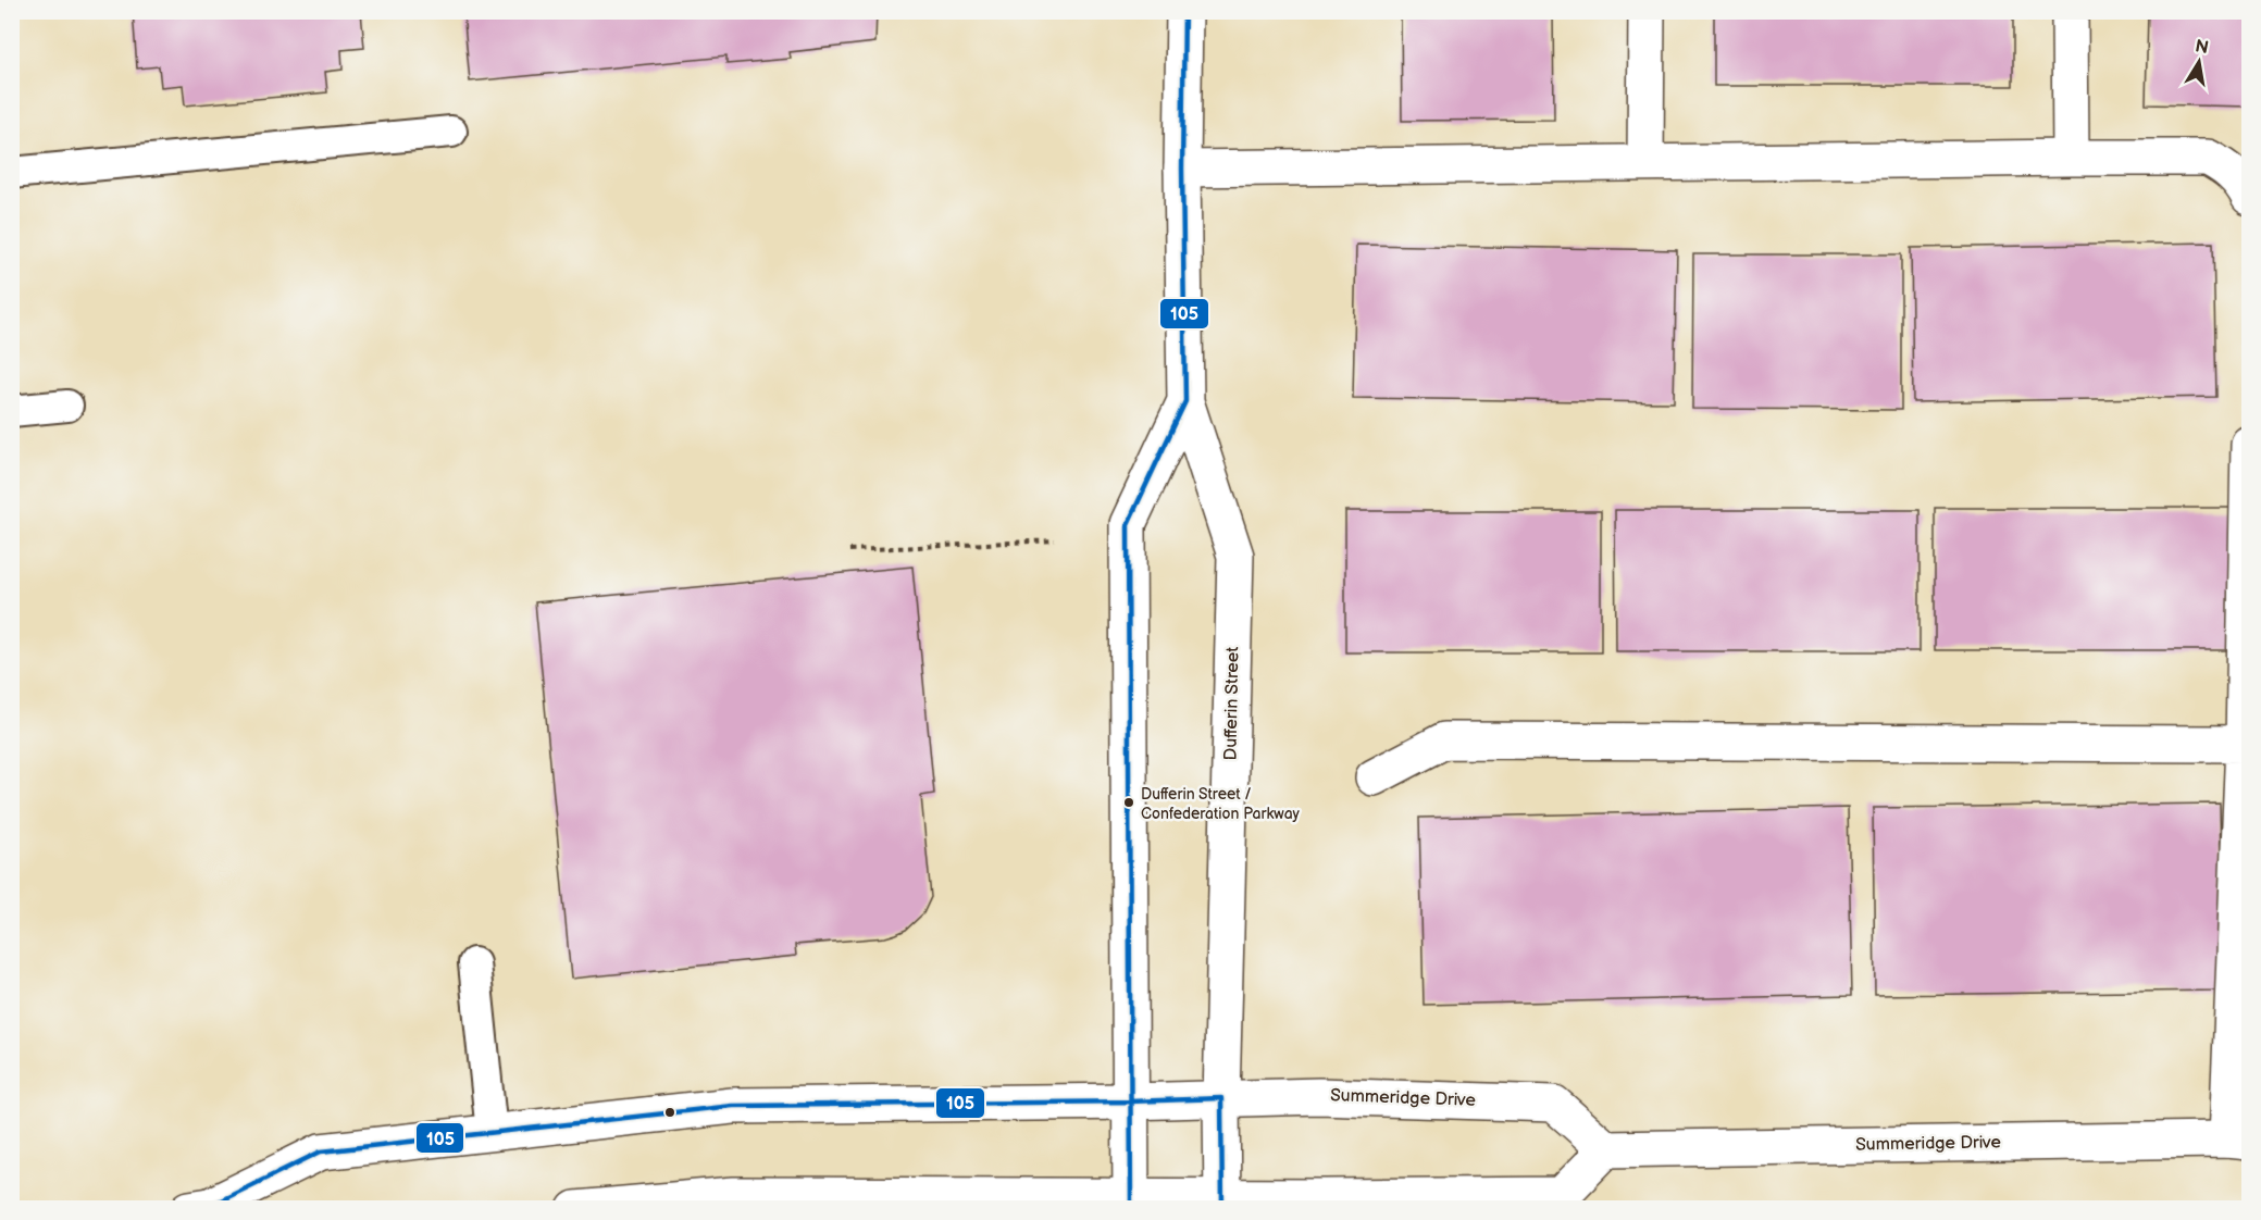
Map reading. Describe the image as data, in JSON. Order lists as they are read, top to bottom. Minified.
{"streets":{"street":["Dufferin Street","Summeridge Drive"]},"crossings":[["Dufferin Street","Summeridge Drive"]],"places":["Dufferin Street / Confederation Parkway"],"lines":["transit line 105"],"north":"top"}
